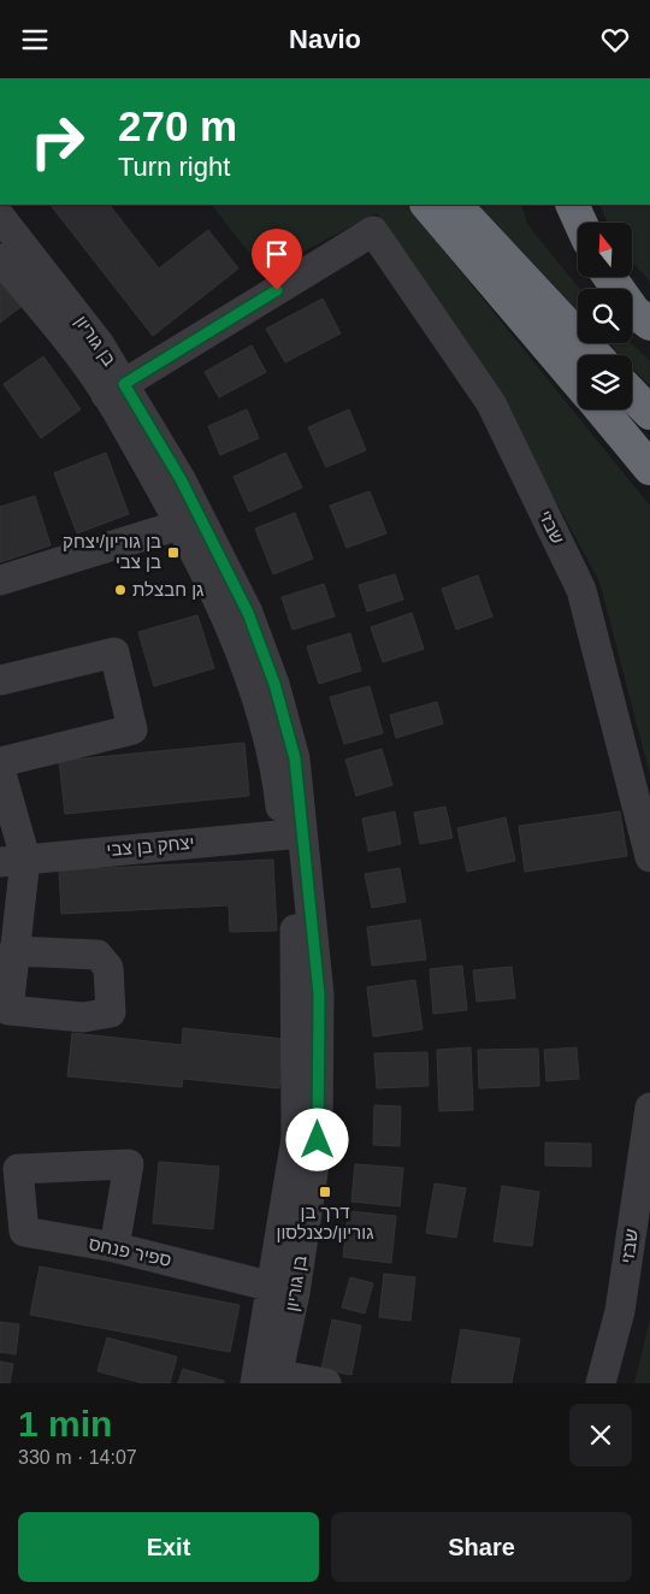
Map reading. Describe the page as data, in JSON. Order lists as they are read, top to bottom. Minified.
{"streets":{"street":["בן גוריון","שבזי","יצחק בן צבי","ספיר פנחס"]},"crossings":[["בן גוריון","שבזי"],["בן גוריון","יצחק בן צבי"],["בן גוריון","ספיר פנחס"]],"places":{"transit":["בן גוריון/יצחק בן צבי","דרך בן גוריון/כצנלסון"],"other":["גן חבצלת"]},"north":"top","page":{"header":"Navio","turn":["270 m","Turn right"],"heading":["1 min","330 m · 14:07"],"buttons":["Exit","Share"]}}
